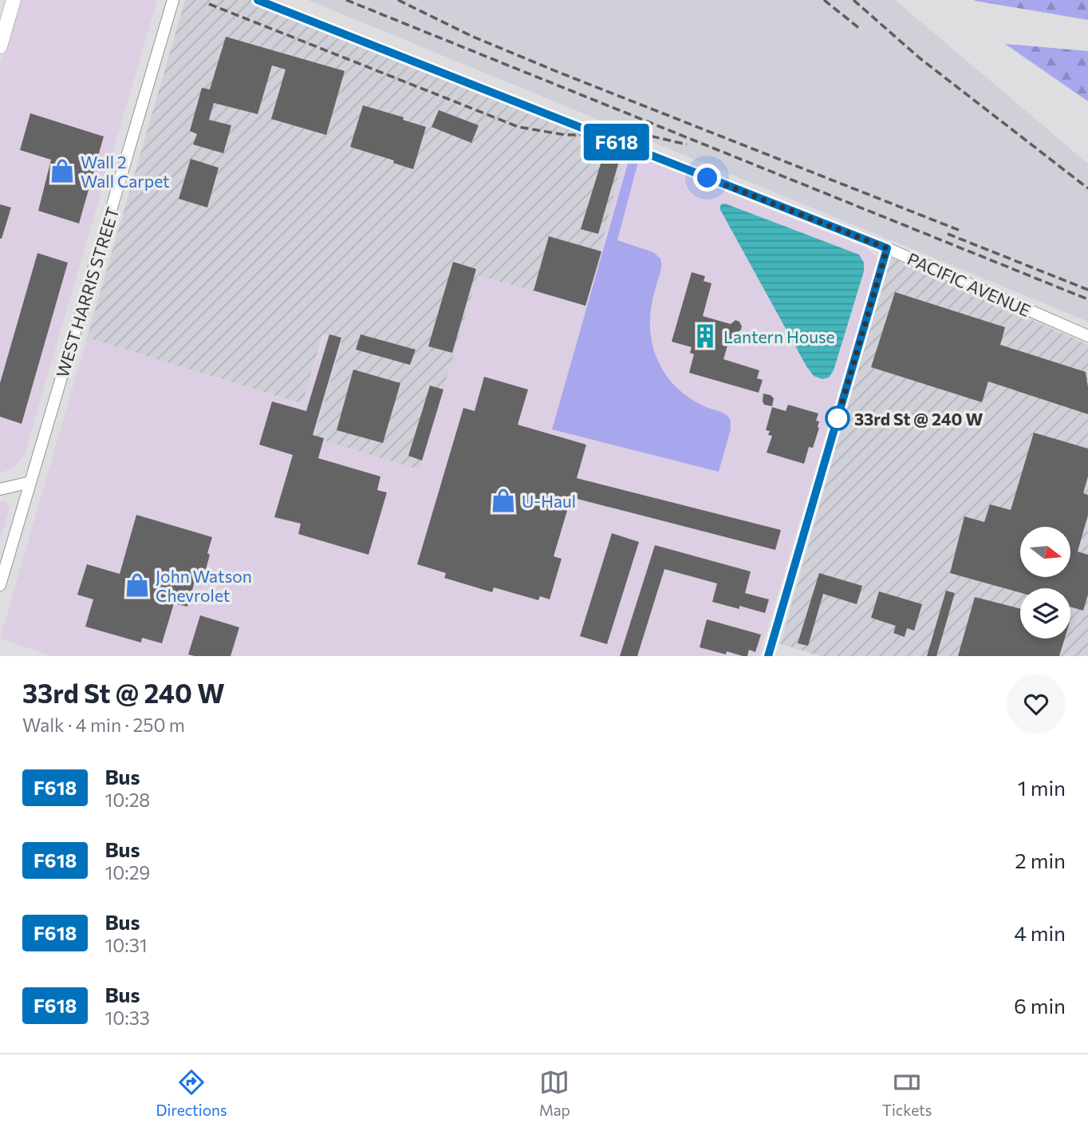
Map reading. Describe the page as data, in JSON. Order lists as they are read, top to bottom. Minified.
{"streets":{"street":["PACIFIC AVENUE","WEST HARRIS STREET"]},"places":{"shop":["Wall 2 Wall Carpet","U-Haul","John Watson Chevrolet"],"building":["Lantern House"],"other":["33rd St @ 240 W"]},"lines":["bus line F618"],"north":"right","page":{"on_map":"F618","heading":["33rd St @ 240 W","Walk · 4 min · 250 m"],"list":[{"mark":"F618","name":"Bus","note":"10:28","value":"1 min"},{"mark":"F618","name":"Bus","note":"10:29","value":"2 min"},{"mark":"F618","name":"Bus","note":"10:31","value":"4 min"},{"mark":"F618","name":"Bus","note":"10:33","value":"6 min"}],"tabs":["Directions","Map","Tickets"]}}
